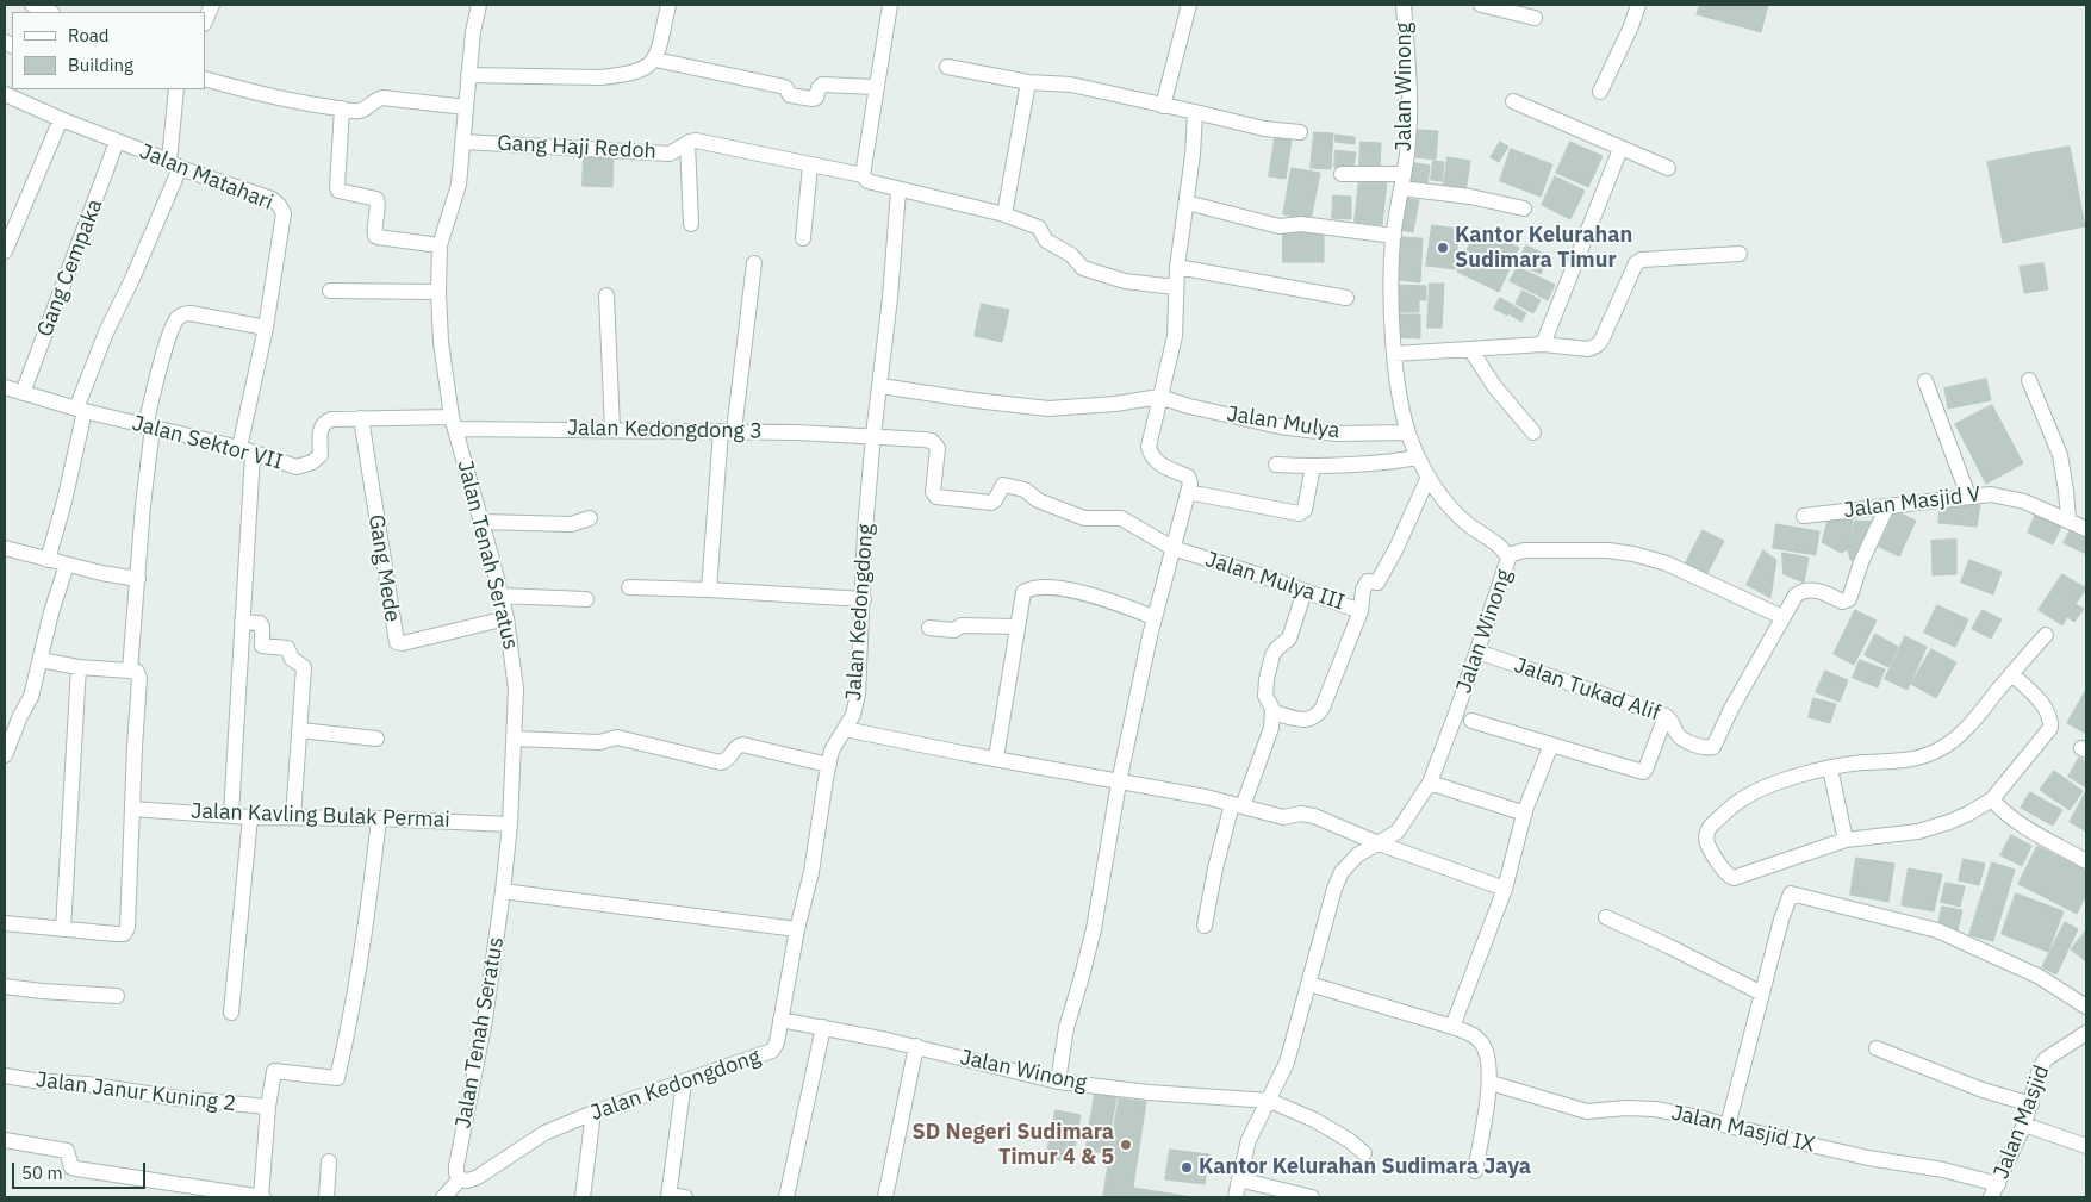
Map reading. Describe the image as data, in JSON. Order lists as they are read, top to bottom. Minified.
{"streets":{"street":["Jalan Winong","Gang Haji Redoh","Jalan Matahari","Gang Cempaka","Jalan Mulya","Jalan Kedongdong 3","Jalan Sektor VII","Jalan Masjid V","Jalan Tenah Seratus","Gang Mede","Jalan Mulya III","Jalan Kedongdong","Jalan Tukad Alif","Jalan Kavling Bulak Permai","Jalan Janur Kuning 2","Jalan Masjid","Jalan Masjid IX"]},"crossings":[["Jalan Winong","Jalan Mulya"],["Jalan Winong","Jalan Mulya III"],["Jalan Winong","Jalan Kedongdong"],["Jalan Winong","Jalan Tukad Alif"],["Gang Haji Redoh","Jalan Tenah Seratus"],["Jalan Matahari","Gang Cempaka"],["Jalan Matahari","Jalan Sektor VII"],["Jalan Matahari","Jalan Kavling Bulak Permai"],["Gang Cempaka","Jalan Sektor VII"],["Jalan Kedongdong 3","Jalan Sektor VII"],["Jalan Kedongdong 3","Jalan Tenah Seratus"],["Jalan Kedongdong 3","Jalan Mulya III"],["Jalan Kedongdong 3","Jalan Kedongdong"],["Jalan Sektor VII","Jalan Tenah Seratus"],["Jalan Sektor VII","Gang Mede"],["Jalan Tenah Seratus","Gang Mede"],["Jalan Tenah Seratus","Jalan Kedongdong"],["Jalan Tenah Seratus","Jalan Kavling Bulak Permai"],["Jalan Masjid","Jalan Masjid IX"]],"places":["Kantor Kelurahan Sudimara Timur","SD Negeri Sudimara Timur 4 & 5","Kantor Kelurahan Sudimara Jaya"],"legend":["Road","Building"],"scale_bar":"50 m"}
